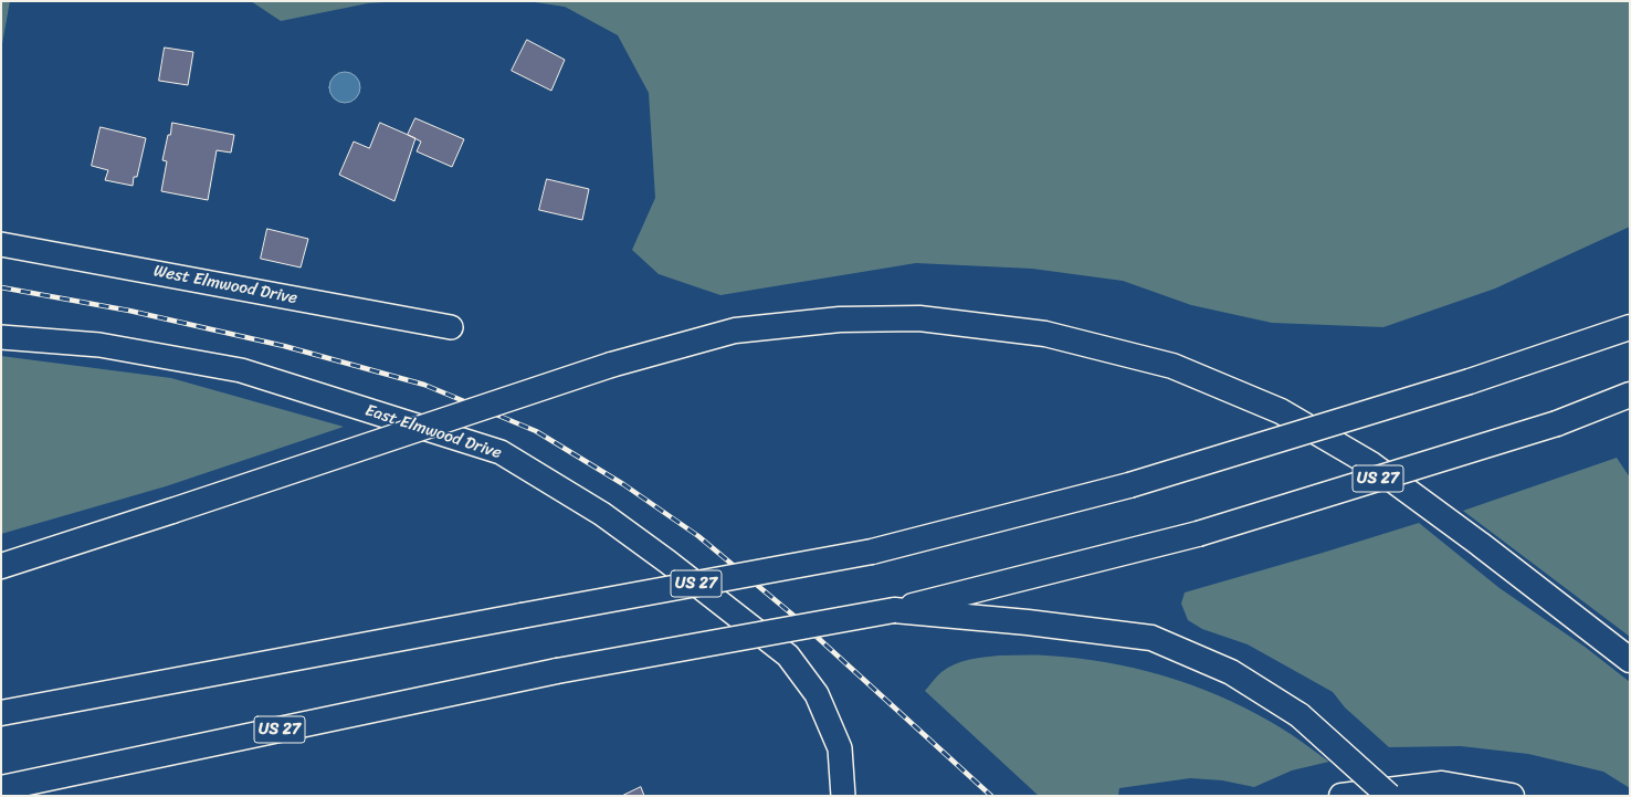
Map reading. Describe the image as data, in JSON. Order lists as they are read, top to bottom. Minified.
{"streets":{"main road":["US 27"],"street":["West Elmwood Drive","East Elmwood Drive"]}}
